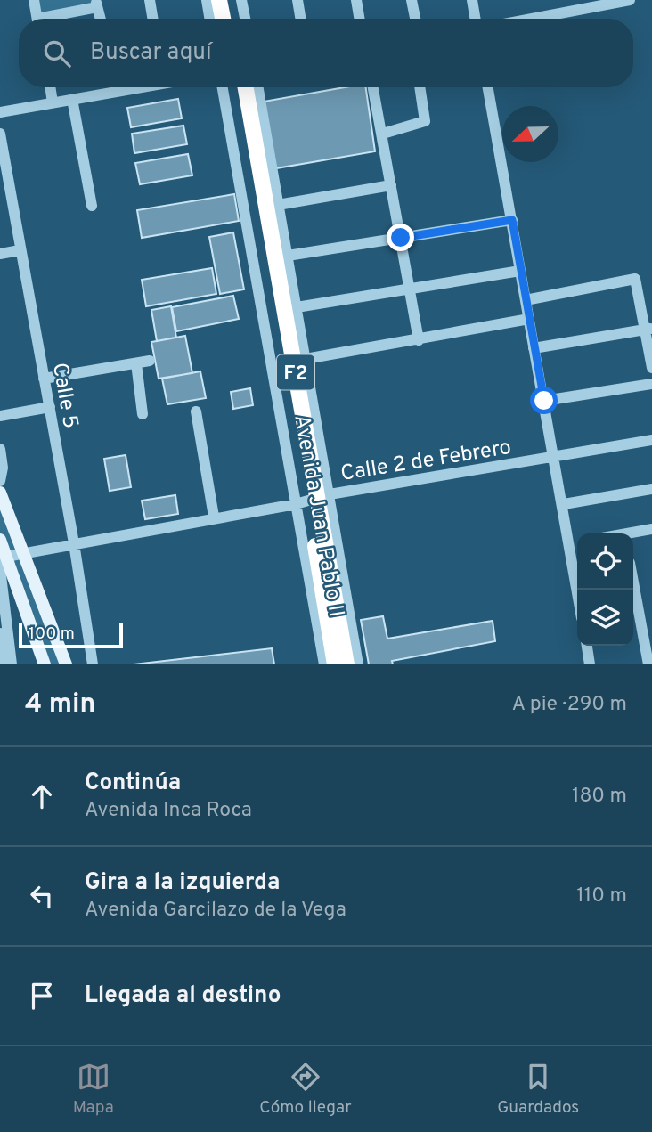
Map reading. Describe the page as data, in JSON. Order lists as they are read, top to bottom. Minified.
{"streets":{"highway":["F2","Avenida Juan Pablo II"],"street":["Calle 5","Calle 2 de Febrero"]},"crossings":[["Calle 5","Calle 2 de Febrero"],["Calle 2 de Febrero","Avenida Juan Pablo II"]],"scale_bar":"100 m","north":"left","page":{"search":"Buscar aquí","scale":"100 m","heading":["4 min","A pie · 290 m"],"list":[["Continúa","Avenida Inca Roca","180 m"],["Gira a la izquierda","Avenida Garcilazo de la Vega","110 m"],"Llegada al destino"],"nav":["Mapa","Cómo llegar","Guardados"]}}
